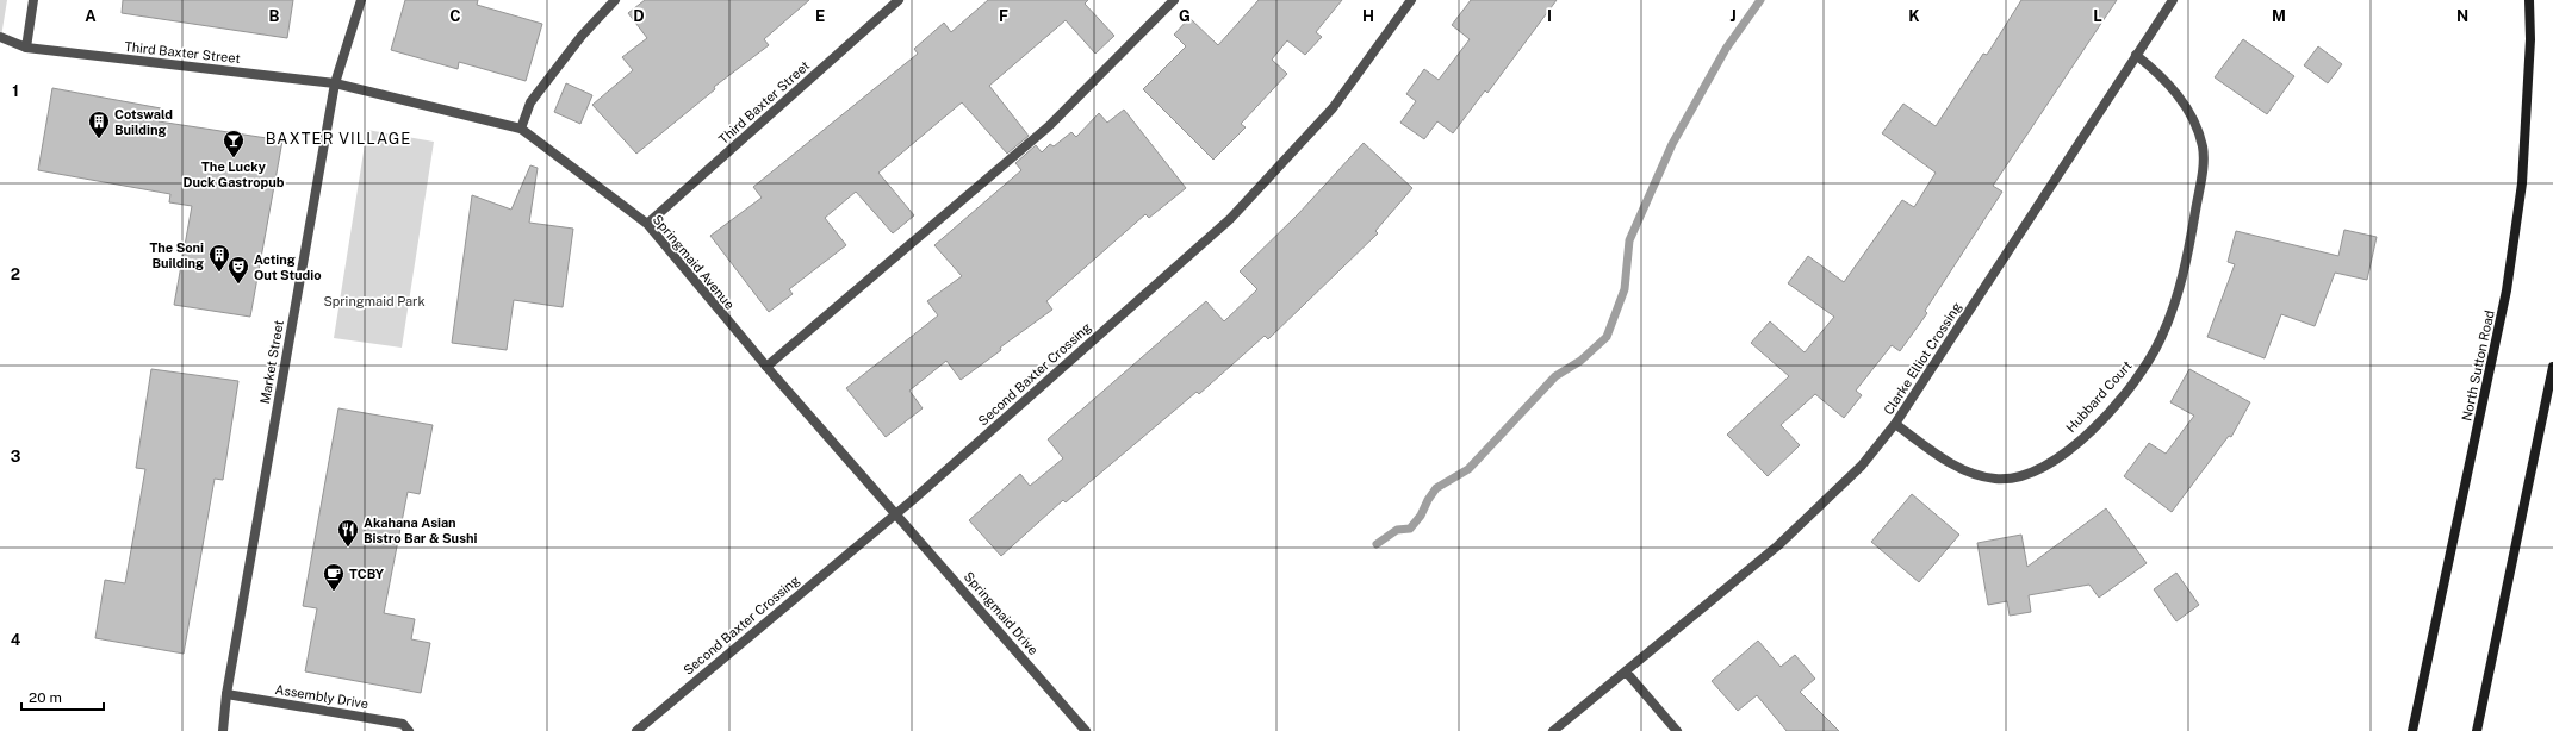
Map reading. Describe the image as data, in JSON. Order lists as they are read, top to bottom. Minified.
{"streets":{"main road":["North Sutton Road"],"street":["Third Baxter Street","Springmaid Avenue","Clarke Elliot Crossing","Market Street","Second Baxter Crossing","Hubbard Court","Springmaid Drive","Assembly Drive"]},"crossings":[["Third Baxter Street","Springmaid Avenue"],["Third Baxter Street","Market Street"],["Springmaid Avenue","Market Street"],["Springmaid Avenue","Second Baxter Crossing"],["Springmaid Avenue","Springmaid Drive"],["Clarke Elliot Crossing","Hubbard Court"],["Market Street","Assembly Drive"],["Second Baxter Crossing","Springmaid Drive"]],"districts":["BAXTER VILLAGE"],"parks":["Springmaid Park"],"places":{"building":["Cotswald Building","The Soni Building"],"bar":["The Lucky Duck Gastropub"],"theatre":["Acting Out Studio"],"restaurant":["Akahana Asian Bistro Bar & Sushi"],"cafe":["TCBY"]},"scale_bar":"20 m","grid":{"columns":["A","B","C","D","E","F","G","H","I","J","K","L","M","N"],"rows":["1","2","3","4"]}}
